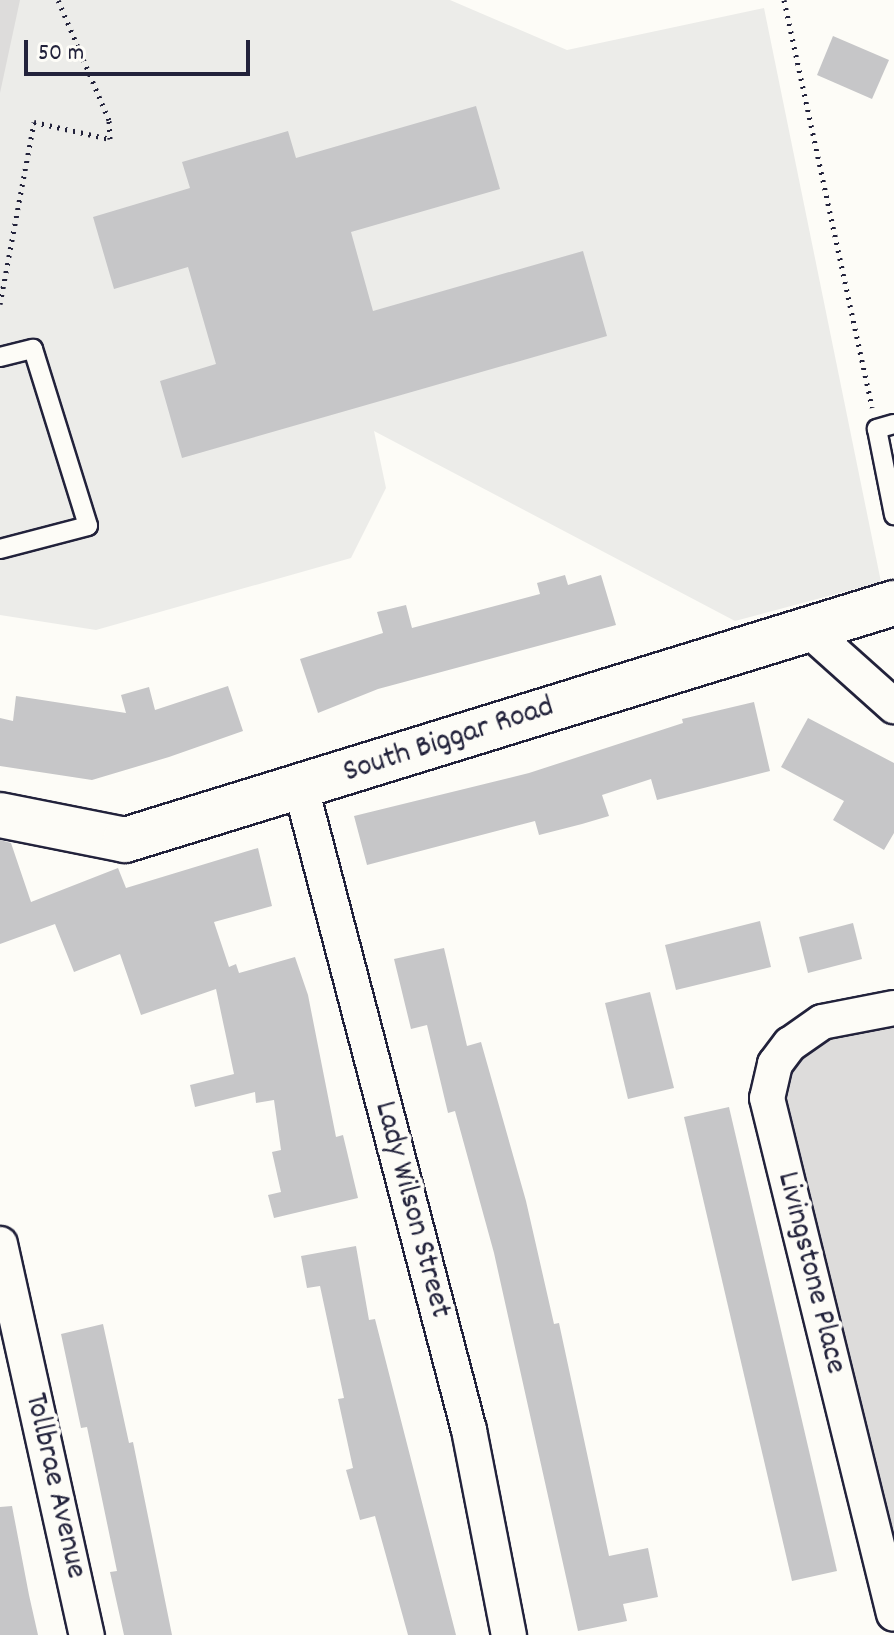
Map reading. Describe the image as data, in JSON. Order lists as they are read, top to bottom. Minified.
{"streets":{"street":["South Biggar Road","Lady Wilson Street","Livingstone Place","Tollbrae Avenue"]},"crossings":[["South Biggar Road","Lady Wilson Street"]],"scale_bar":"50 m"}
